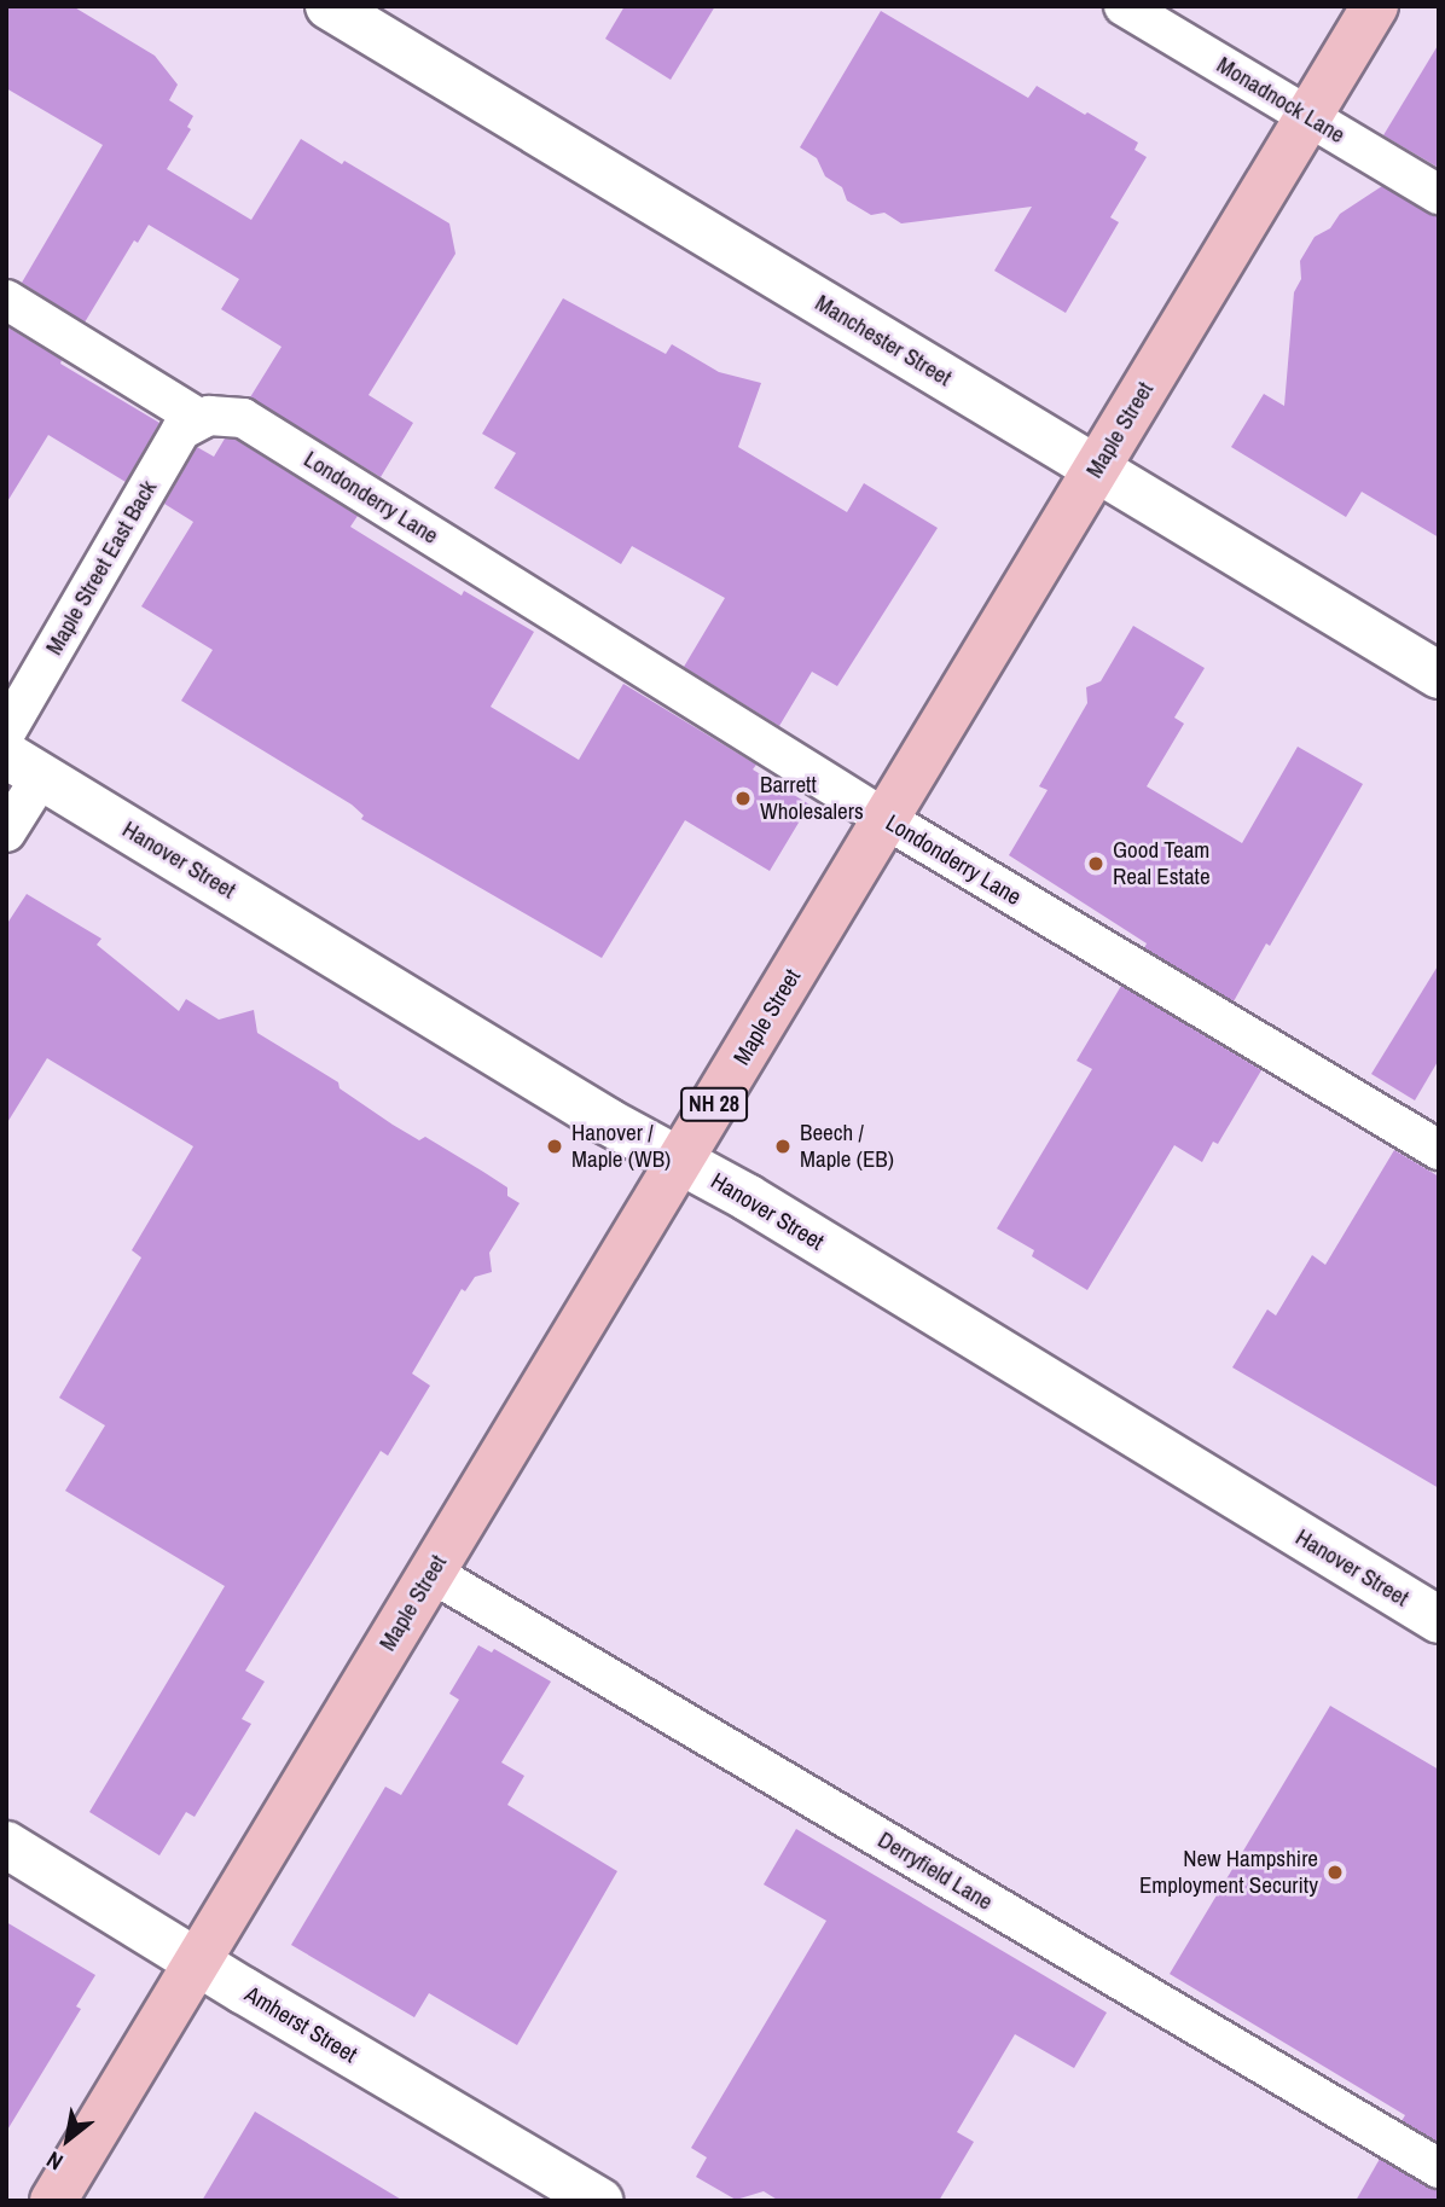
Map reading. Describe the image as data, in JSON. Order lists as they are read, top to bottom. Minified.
{"streets":{"main road":["Maple Street","NH 28"],"street":["Manchester Street","Hanover Street","Amherst Street"],"lane":["Monadnock Lane","Londonderry Lane","Maple Street East Back","Derryfield Lane"]},"crossings":[["Monadnock Lane","Maple Street"],["Manchester Street","Maple Street"],["Maple Street","Londonderry Lane"],["Maple Street","Hanover Street"],["Maple Street","Derryfield Lane"],["Maple Street","Amherst Street"],["Londonderry Lane","Maple Street East Back"]],"places":["Barrett Wholesalers","Good Team Real Estate","Hanover / Maple (WB)","Beech / Maple (EB)","New Hampshire Employment Security"],"north":"bottom left"}
